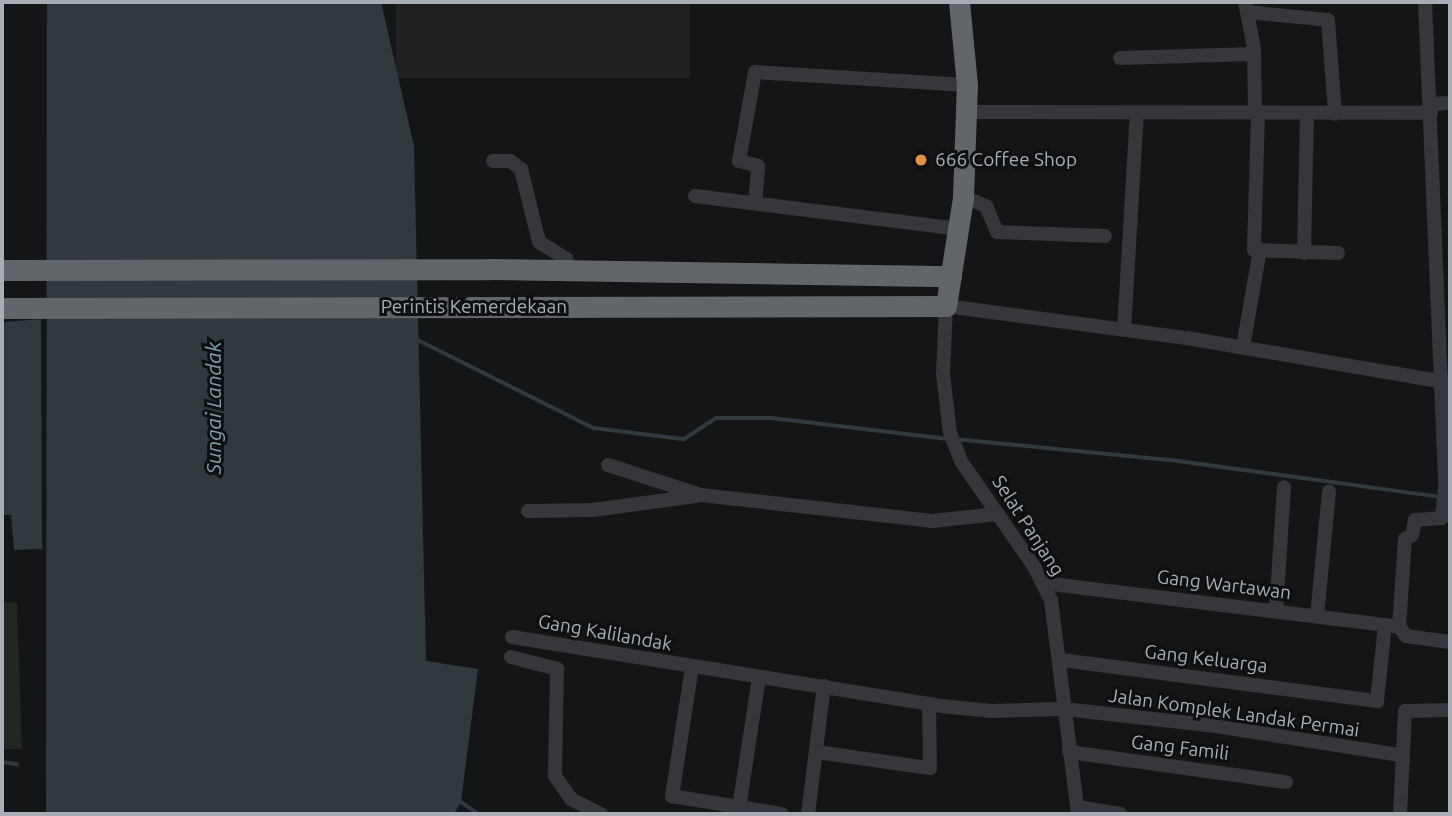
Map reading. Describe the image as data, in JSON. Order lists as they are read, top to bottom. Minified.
{"streets":{"highway":["Perintis Kemerdekaan"],"street":["Selat Panjang","Gang Wartawan","Gang Kalilandak","Gang Keluarga","Jalan Komplek Landak Permai","Gang Famili"]},"crossings":[["Perintis Kemerdekaan","Selat Panjang"],["Selat Panjang","Gang Wartawan"],["Selat Panjang","Gang Kalilandak"],["Selat Panjang","Gang Keluarga"],["Selat Panjang","Jalan Komplek Landak Permai"],["Selat Panjang","Gang Famili"],["Gang Wartawan","Gang Keluarga"],["Gang Kalilandak","Jalan Komplek Landak Permai"]],"water":["Sungai Landak"],"places":["666 Coffee Shop"]}
